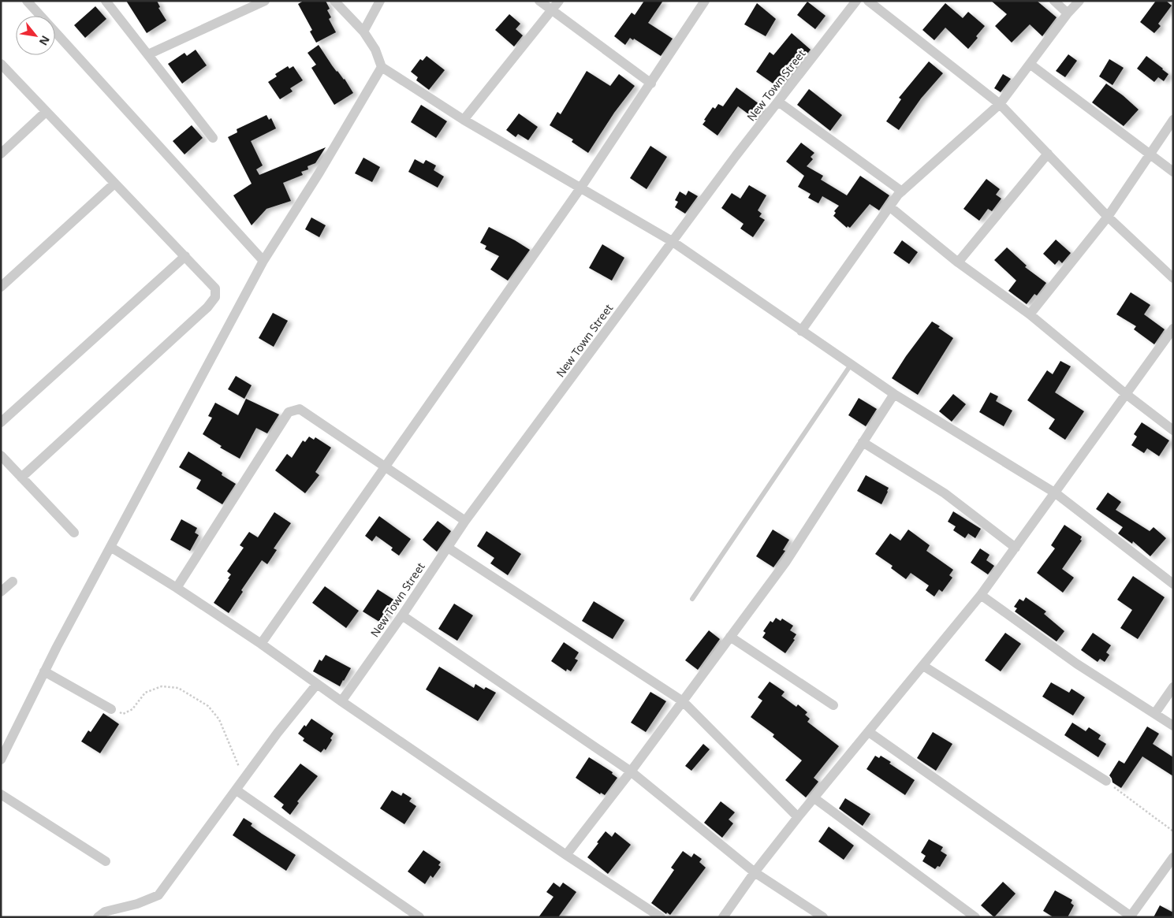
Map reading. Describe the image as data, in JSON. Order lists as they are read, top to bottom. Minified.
{"streets":{"street":["New Town Street"]},"north":"bottom right"}
